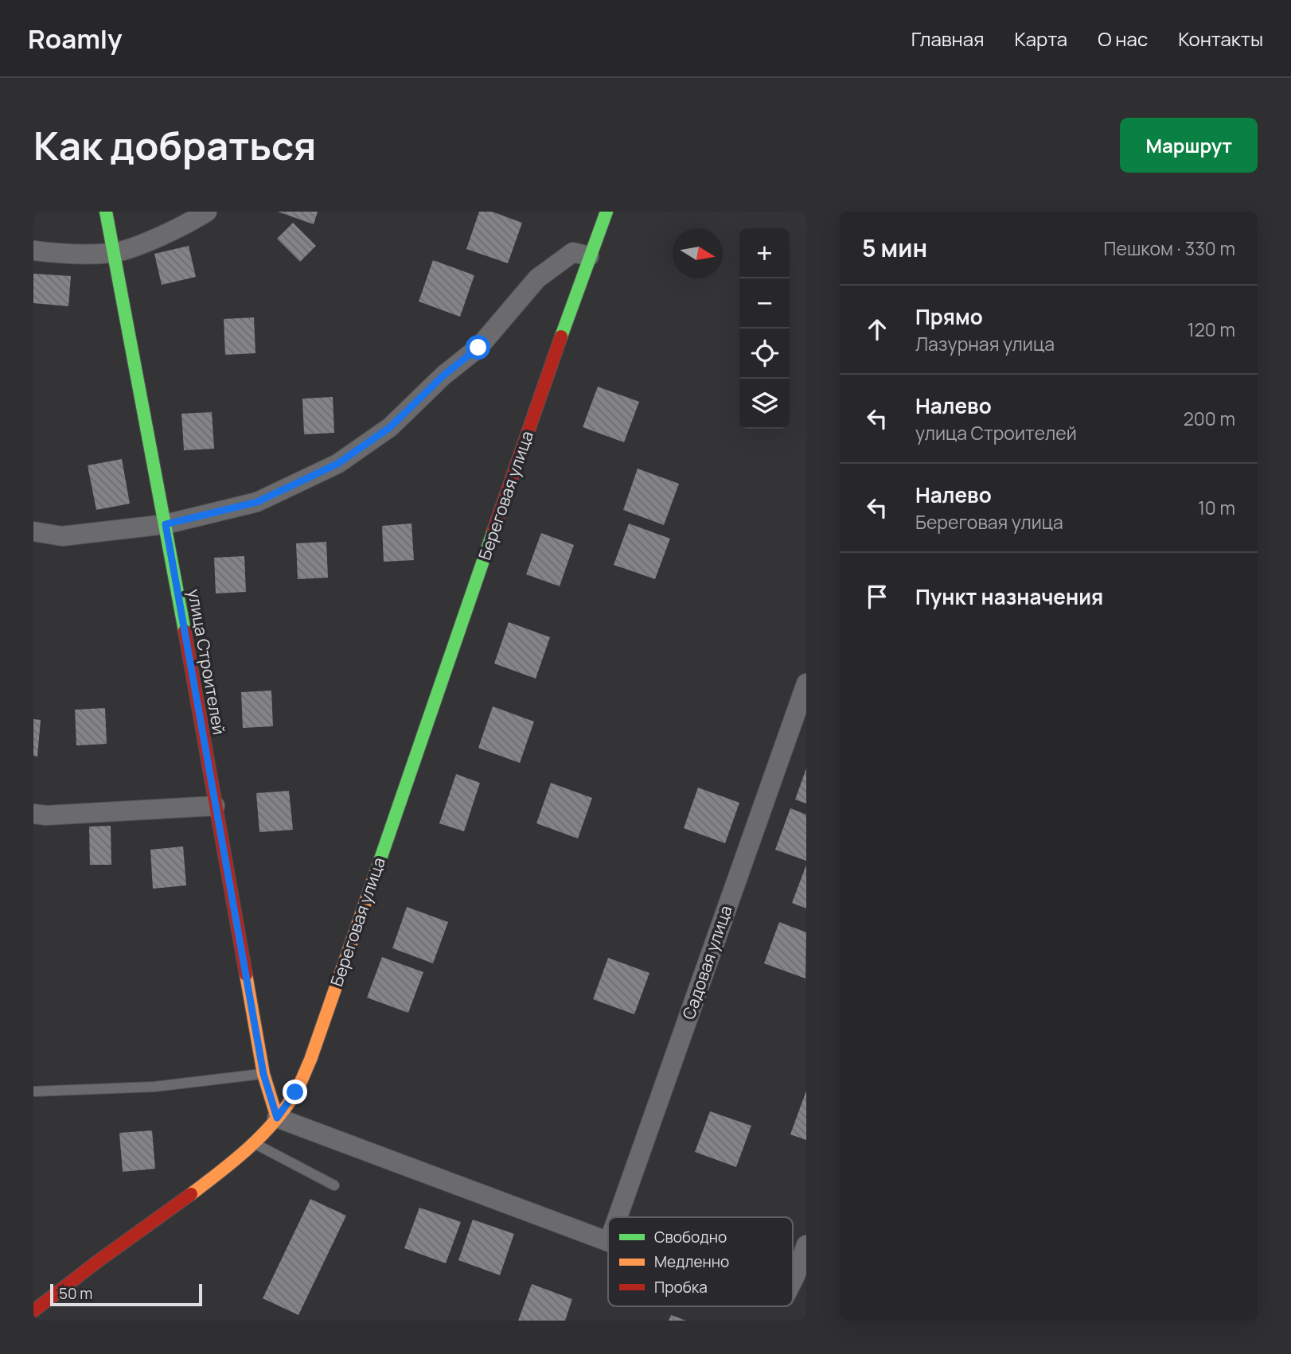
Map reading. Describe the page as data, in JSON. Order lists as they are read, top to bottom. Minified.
{"streets":{"street":["Береговая улица","улица Строителей","Садовая улица"]},"crossings":[["Береговая улица","улица Строителей"]],"legend":["Свободно","Медленно","Пробка"],"scale_bar":"50 m","north":"right","page":{"header":"Roamly","nav":["Главная","Карта","О нас","Контакты"],"buttons":"Маршрут","title":"Как добраться","heading":["5 мин","Пешком · 330 m"],"map_buttons":["+","−"],"list":[["Прямо","Лазурная улица","120 m"],["Налево","улица Строителей","200 m"],["Налево","Береговая улица","10 m"],"Пункт назначения"],"scale":"50 m"}}
